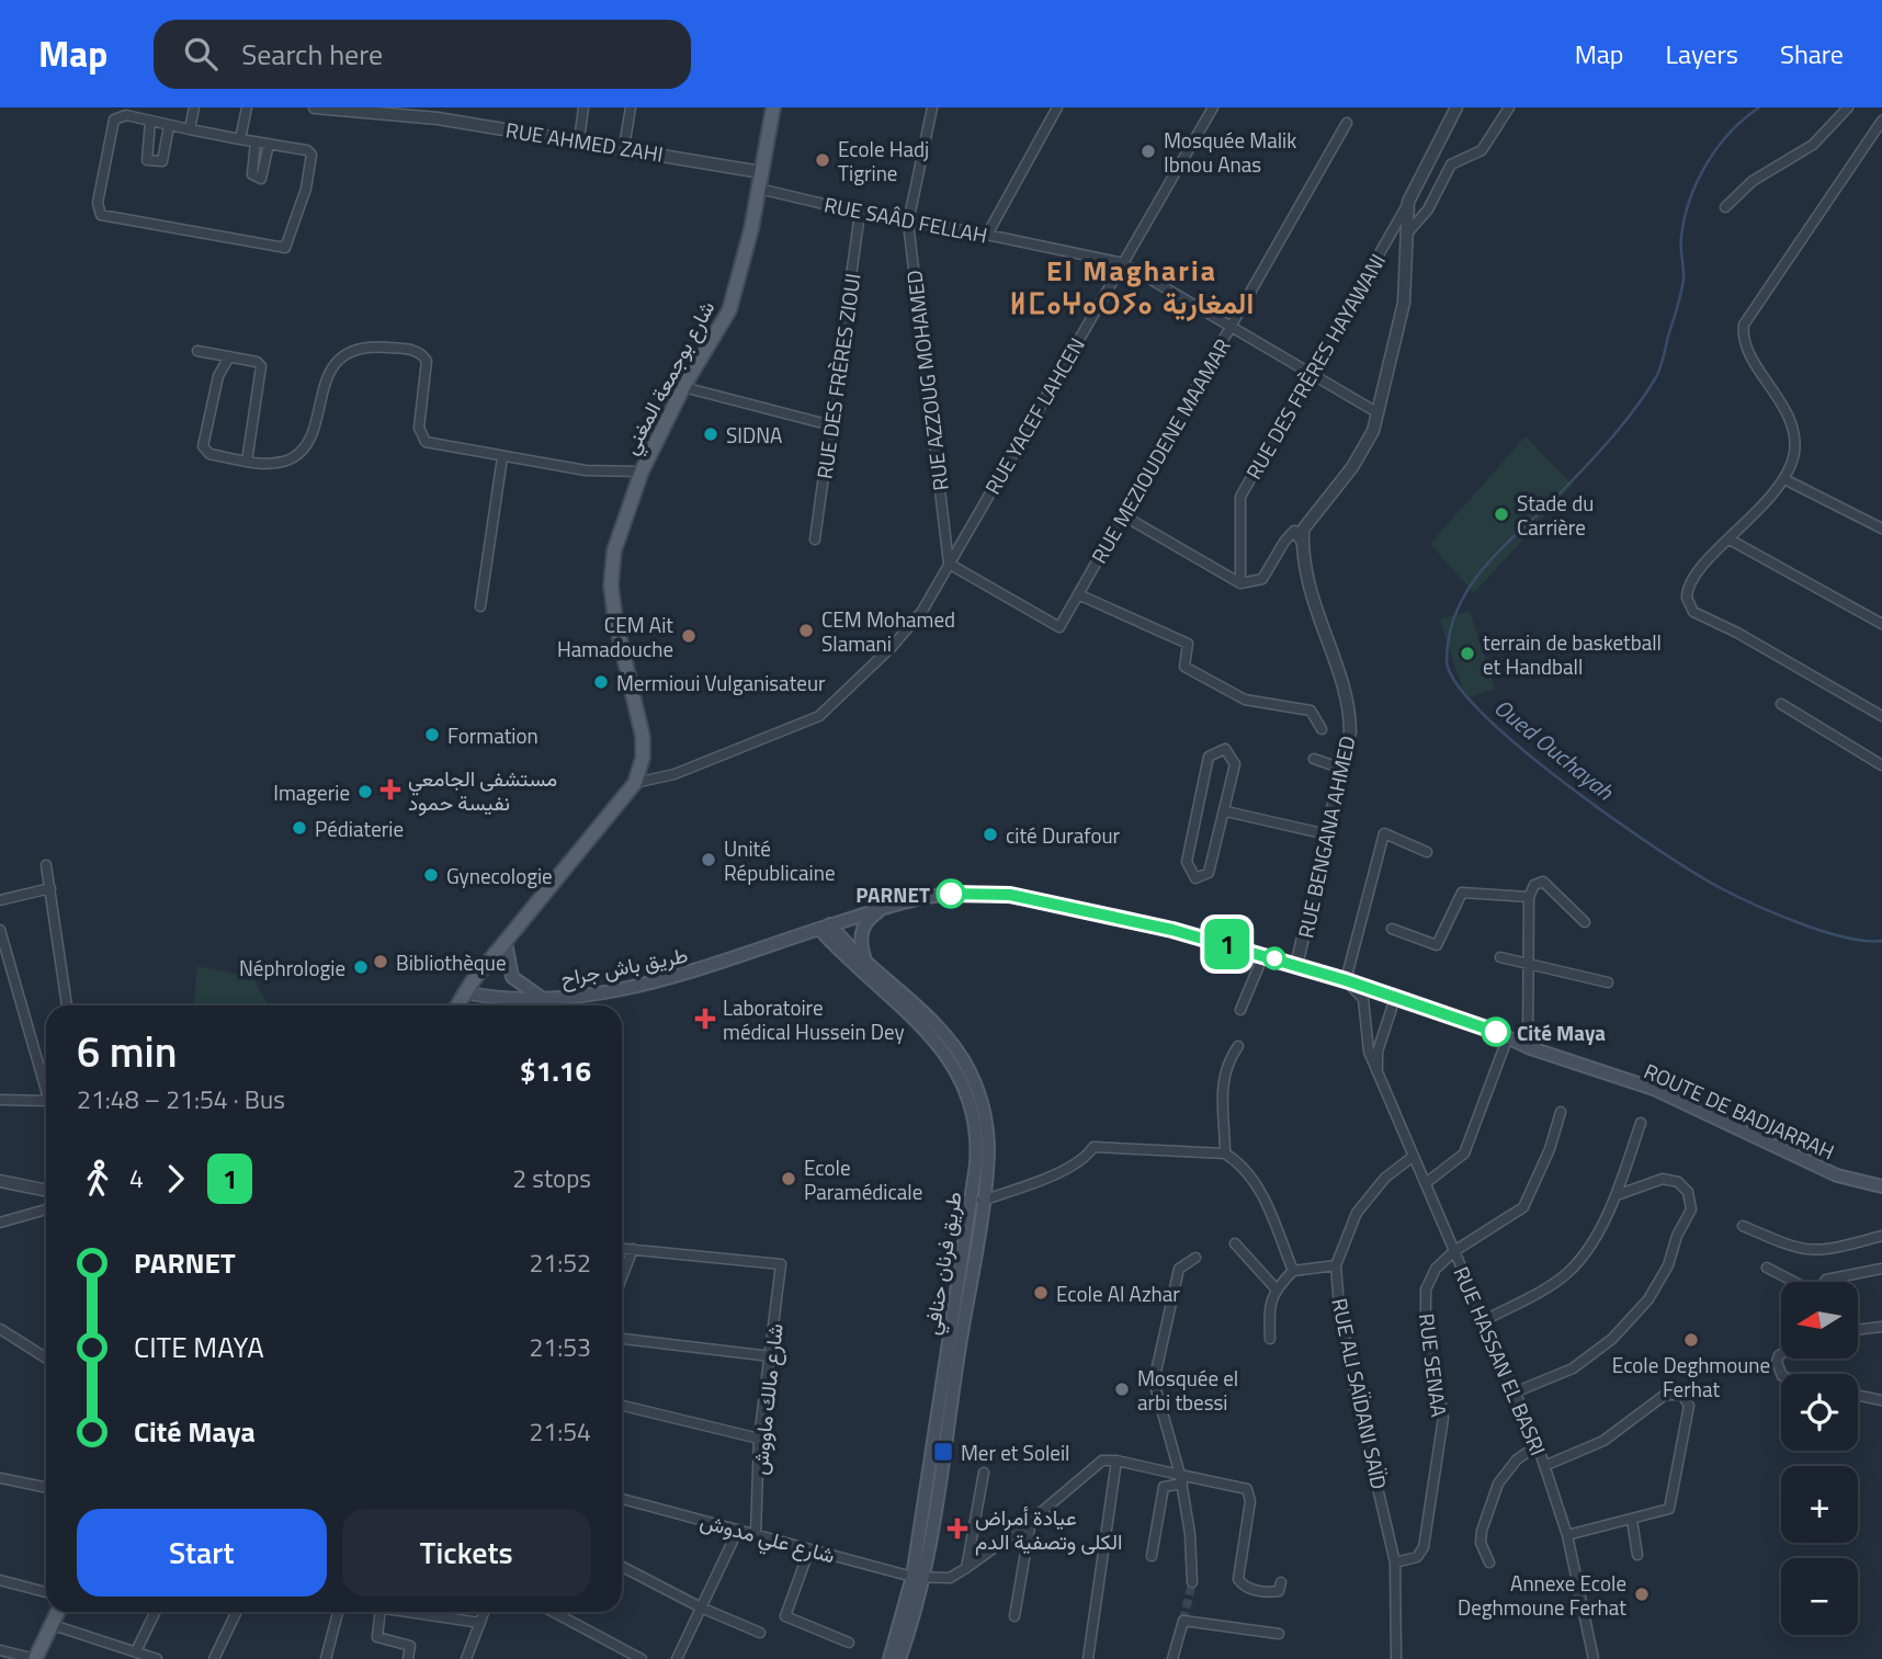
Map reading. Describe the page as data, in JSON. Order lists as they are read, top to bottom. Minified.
{"streets":{"main road":["شارع بوجمعة المغني","طريق باش جراح","ROUTE DE BADJARRAH","طريق فرنان حنافي"],"street":["RUE AHMED ZAHI","RUE SAÂD FELLAH","RUE DES FRÈRES HAYAWANI","RUE DES FRÈRES ZIOUI","RUE AZZOUG MOHAMED","RUE YACEF LAHCEN","RUE MEZIOUDENE MAAMAR","RUE BENGANA AHMED","RUE HASSAN EL BASRI","RUE SENAA","RUE ALI SAÏDANI SAÏD","شارع مالك ماووش","شارع علي مدوش"]},"crossings":[["RUE AHMED ZAHI","شارع بوجمعة المغني"],["RUE SAÂD FELLAH","RUE DES FRÈRES HAYAWANI"],["RUE SAÂD FELLAH","RUE DES FRÈRES ZIOUI"],["RUE SAÂD FELLAH","شارع بوجمعة المغني"],["RUE SAÂD FELLAH","RUE AZZOUG MOHAMED"],["RUE SAÂD FELLAH","RUE YACEF LAHCEN"],["RUE SAÂD FELLAH","RUE MEZIOUDENE MAAMAR"],["شارع بوجمعة المغني","RUE YACEF LAHCEN"],["شارع بوجمعة المغني","طريق باش جراح"],["RUE AZZOUG MOHAMED","RUE YACEF LAHCEN"],["RUE AZZOUG MOHAMED","RUE MEZIOUDENE MAAMAR"],["RUE YACEF LAHCEN","RUE MEZIOUDENE MAAMAR"],["RUE BENGANA AHMED","ROUTE DE BADJARRAH"],["طريق باش جراح","ROUTE DE BADJARRAH"],["ROUTE DE BADJARRAH","طريق فرنان حنافي"],["ROUTE DE BADJARRAH","RUE HASSAN EL BASRI"],["طريق فرنان حنافي","شارع علي مدوش"],["RUE HASSAN EL BASRI","RUE SENAA"],["RUE HASSAN EL BASRI","RUE ALI SAÏDANI SAÏD"],["RUE SENAA","RUE ALI SAÏDANI SAÏD"],["شارع مالك ماووش","شارع علي مدوش"]],"districts":["El Magharia ⵍⵎⴰⵖⴰⵔⵢⴰ المغارية"],"water":["Oued Ouchayah"],"places":{"other":["Mosquée Malik Ibnou Anas","Ecole Hadj Tigrine","SIDNA","Stade du Carrière","CEM Mohamed Slamani","CEM Ait Hamadouche","terrain de basketball et Handball","Mermioui Vulganisateur","Formation","Imagerie","Pédiaterie","cité Durafour","Unité Républicaine","Gynecologie","PARNET","Bibliothèque","Néphrologie","Cité Maya","Ecole Paramédicale","Ecole Al Azhar","Ecole Deghmoune Ferhat","Mosquée el arbi tbessi","Annexe Ecole Deghmoune Ferhat"],"health":["مستشفى الجامعي نفيسة حمود","Laboratoire médical Hussein Dey","عيادة أمراض الكلى وتصفية الدم"],"transit":["Mer et Soleil"]},"lines":["bus line 1"],"north":"left","page":{"header":"Map","search":"Search here","nav":["Map","Layers","Share"],"on_map":"1","heading":["6 min","21:48 – 21:54 · Bus","$1.16"],"legs":["4","1","2 stops"],"list":[{"name":"PARNET","value":"21:52"},{"name":"CITE MAYA","value":"21:53"},{"name":"Cité Maya","value":"21:54"}],"map_buttons":["+","−"],"buttons":["Start","Tickets"]}}
